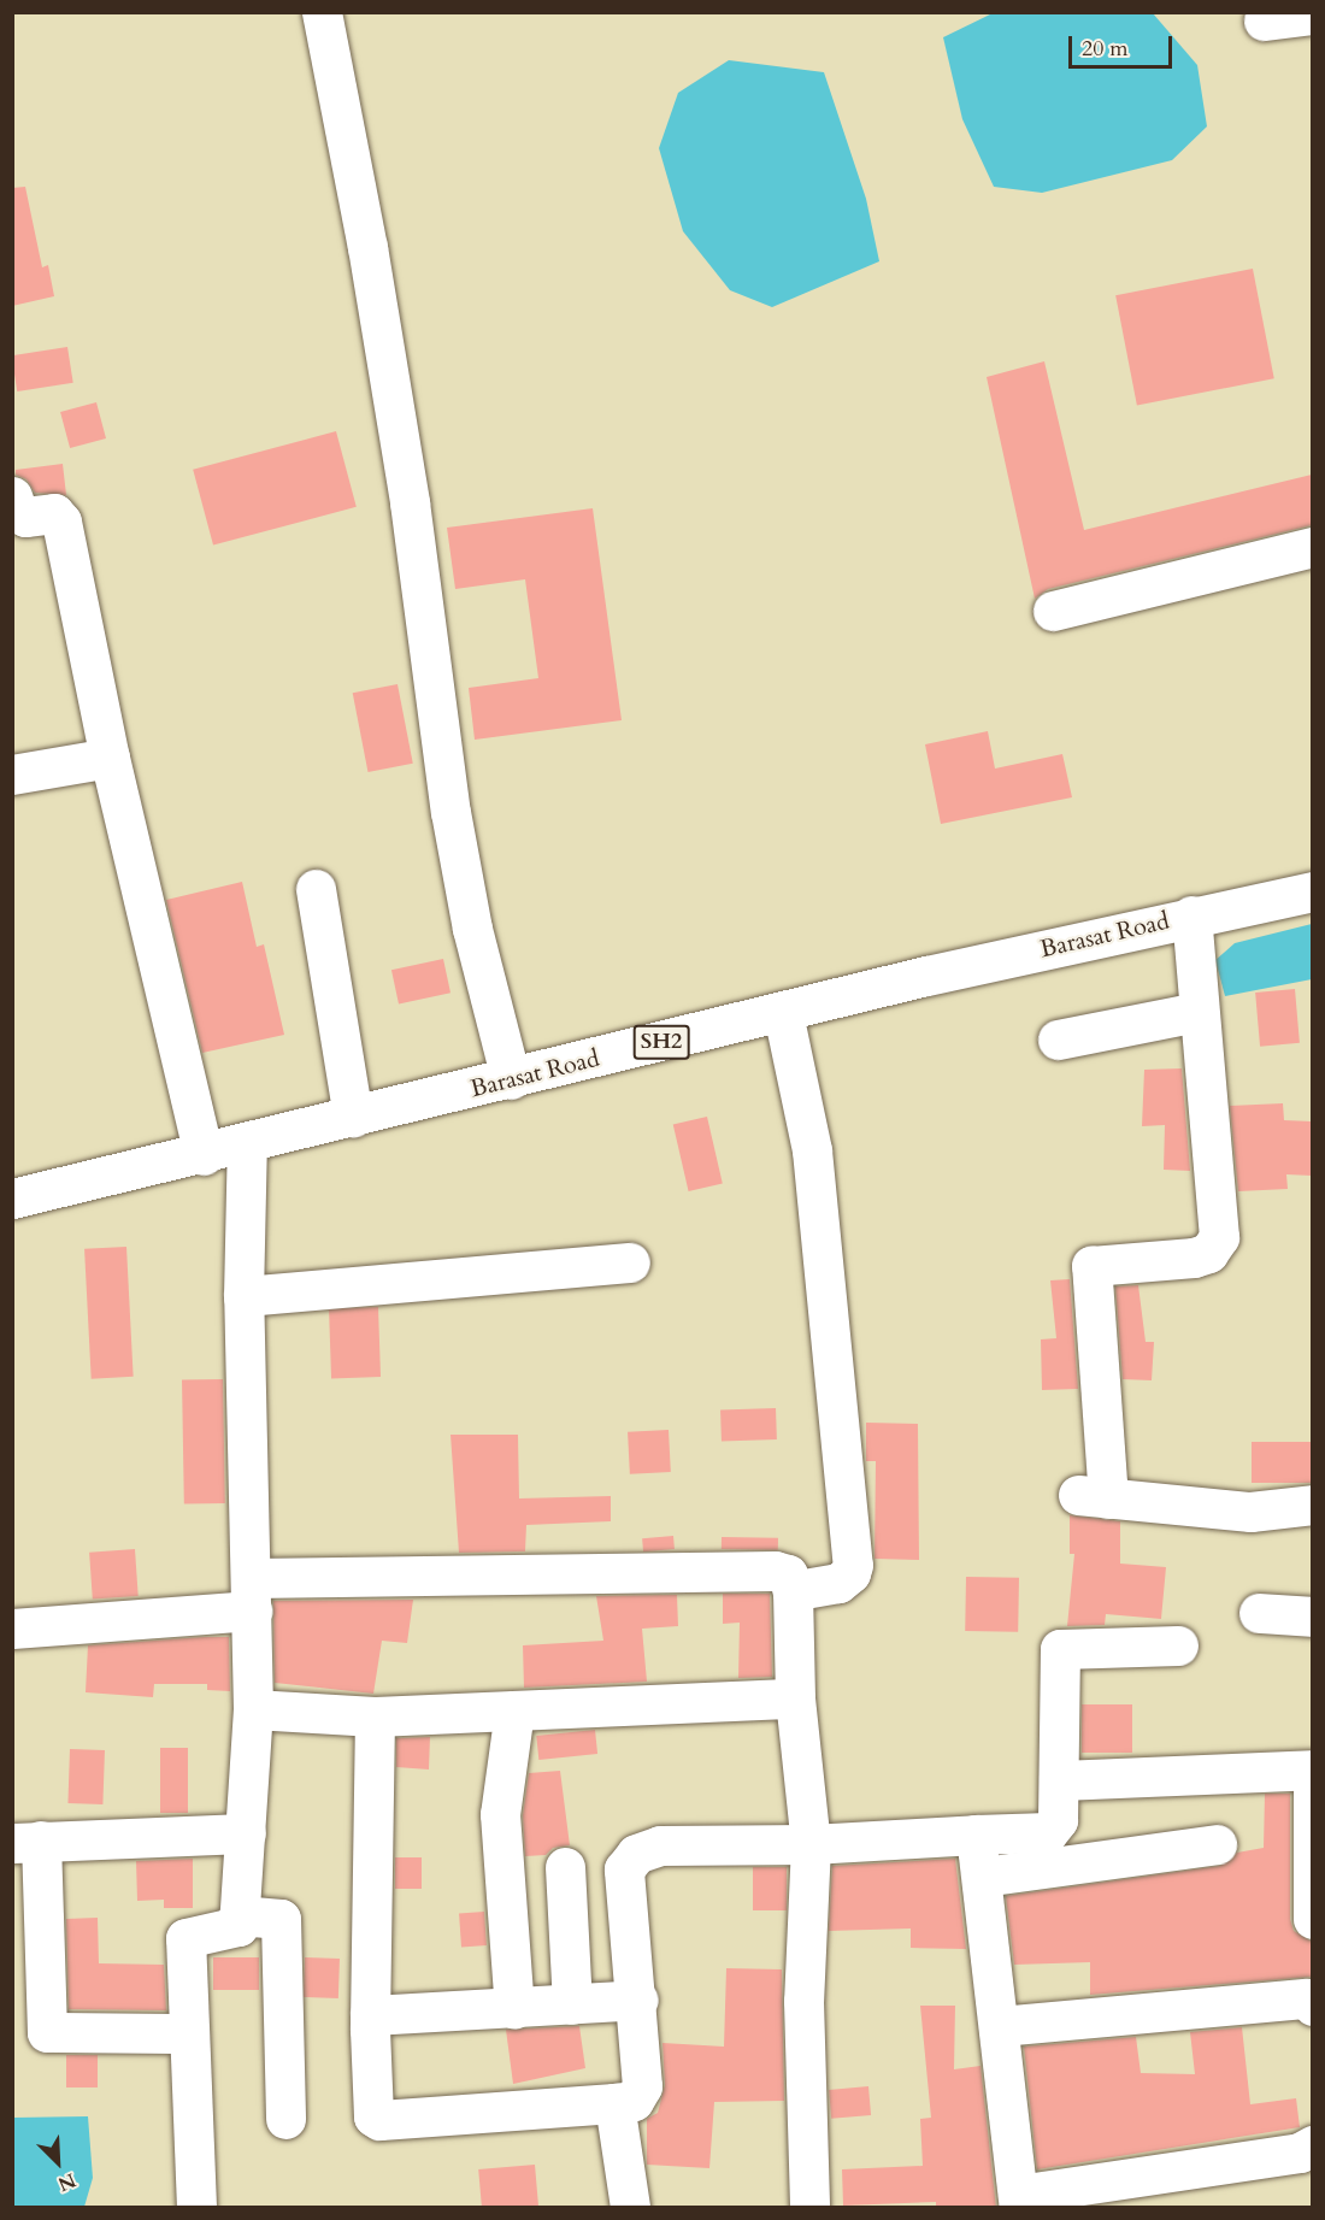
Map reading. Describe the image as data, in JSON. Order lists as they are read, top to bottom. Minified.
{"streets":{"street":["Barasat Road","SH2"]},"scale_bar":"20 m","north":"bottom right"}
